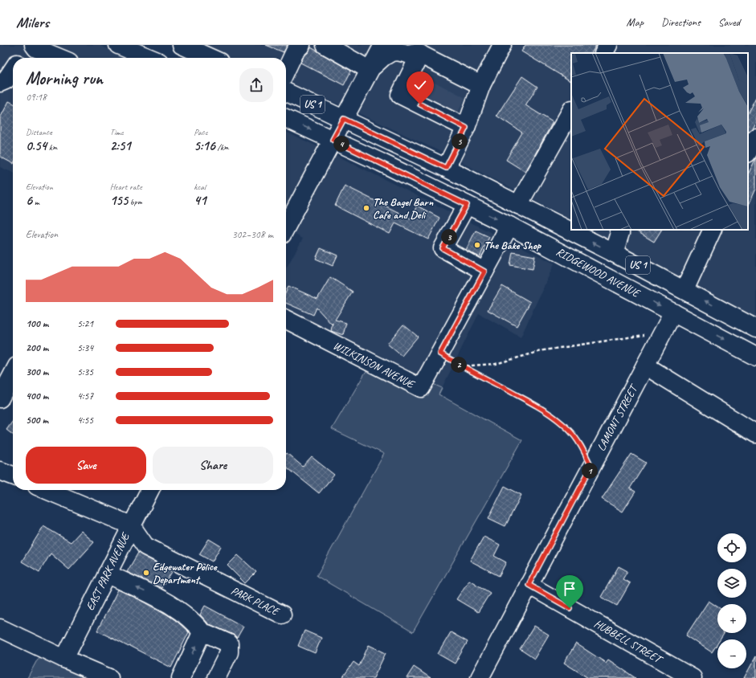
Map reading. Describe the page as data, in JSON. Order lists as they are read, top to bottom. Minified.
{"streets":{"street":["US 1","RIDGEWOOD AVENUE","WILKINSON AVENUE","LAMONT STREET","EAST PARK AVENUE","PARK PLACE","HUBBELL STREET"]},"crossings":[["RIDGEWOOD AVENUE","WILKINSON AVENUE"],["RIDGEWOOD AVENUE","LAMONT STREET"],["LAMONT STREET","HUBBELL STREET"],["EAST PARK AVENUE","PARK PLACE"]],"places":["The Bagel Barn Cafe and Deli","The Bake Shop","Edgewater Police Department"],"page":{"header":"Milers","nav":["Map","Directions","Saved"],"heading":["Morning run","09:18"],"stats":[["Distance","0.54 km"],["Time","2:51"],["Pace","5:16 /km"],["Elevation","6 m"],["Heart rate","155 bpm"],["kcal","41"]],"pins":["5","4","3","2","1"],"chart":["Elevation","302–308 m"],"list":[{"name":"100 m","note":"5:21"},{"name":"200 m","note":"5:34"},{"name":"300 m","note":"5:35"},{"name":"400 m","note":"4:57"},{"name":"500 m","note":"4:55"}],"buttons":["Save","Share"],"map_buttons":["+","−"]}}
